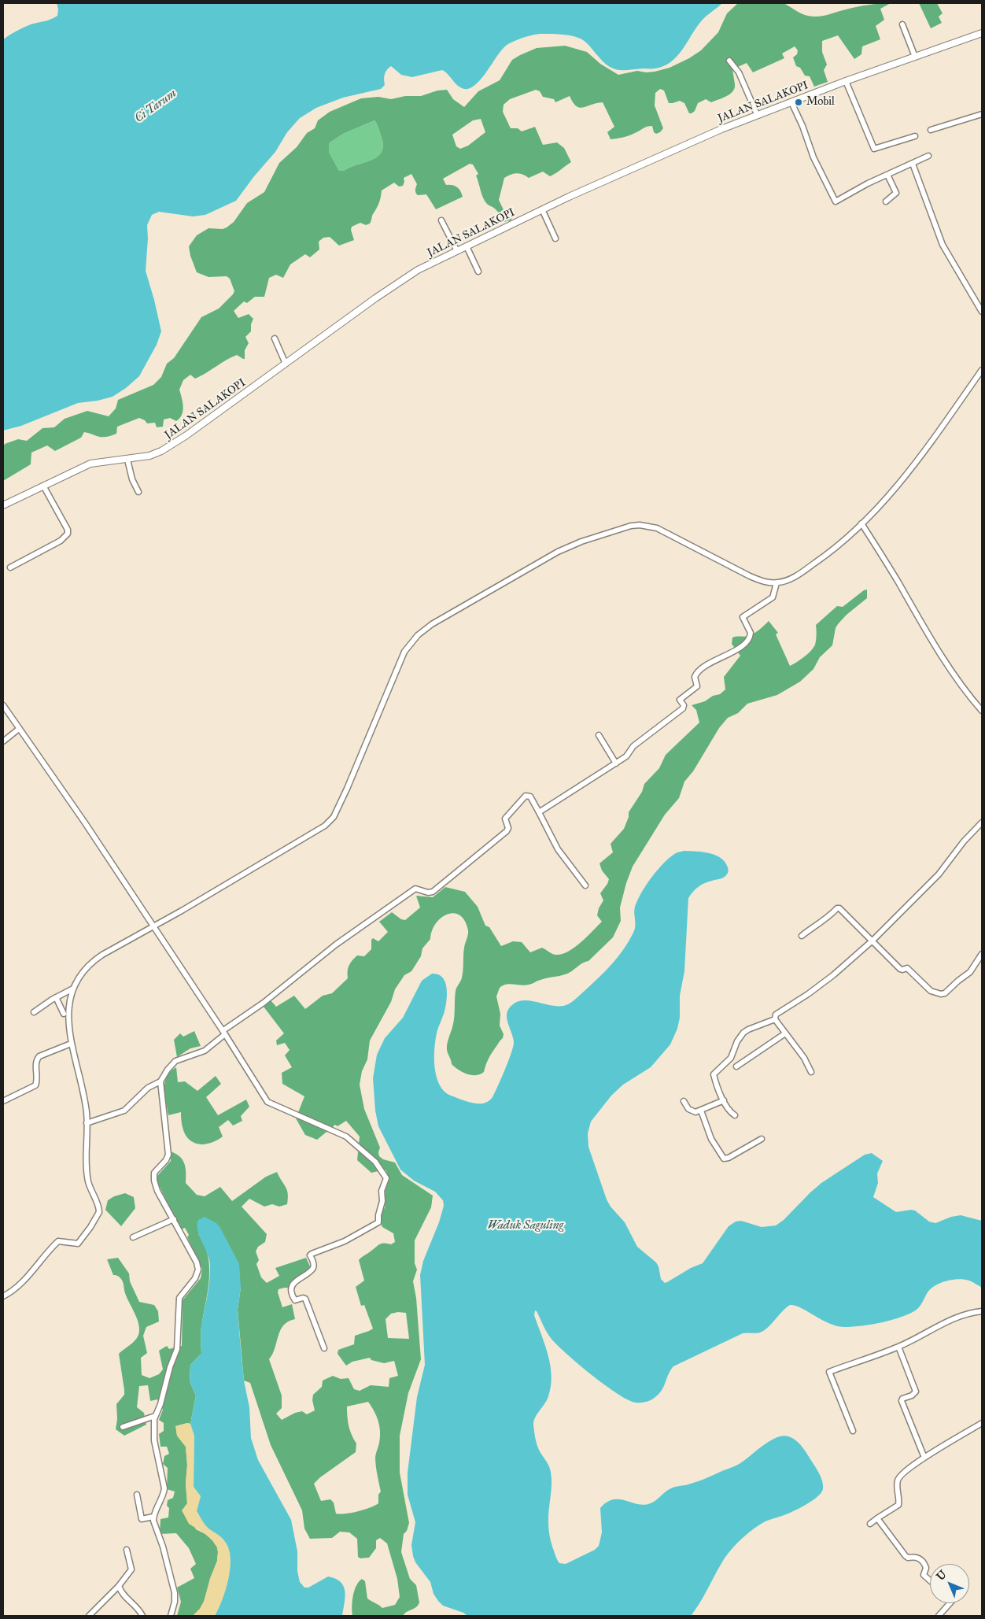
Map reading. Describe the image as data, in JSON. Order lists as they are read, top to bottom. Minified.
{"streets":{"street":["JALAN SALAKOPI"]},"water":["Ci Tarum","Waduk Saguling"],"places":["Mobil"],"north":"top left"}
